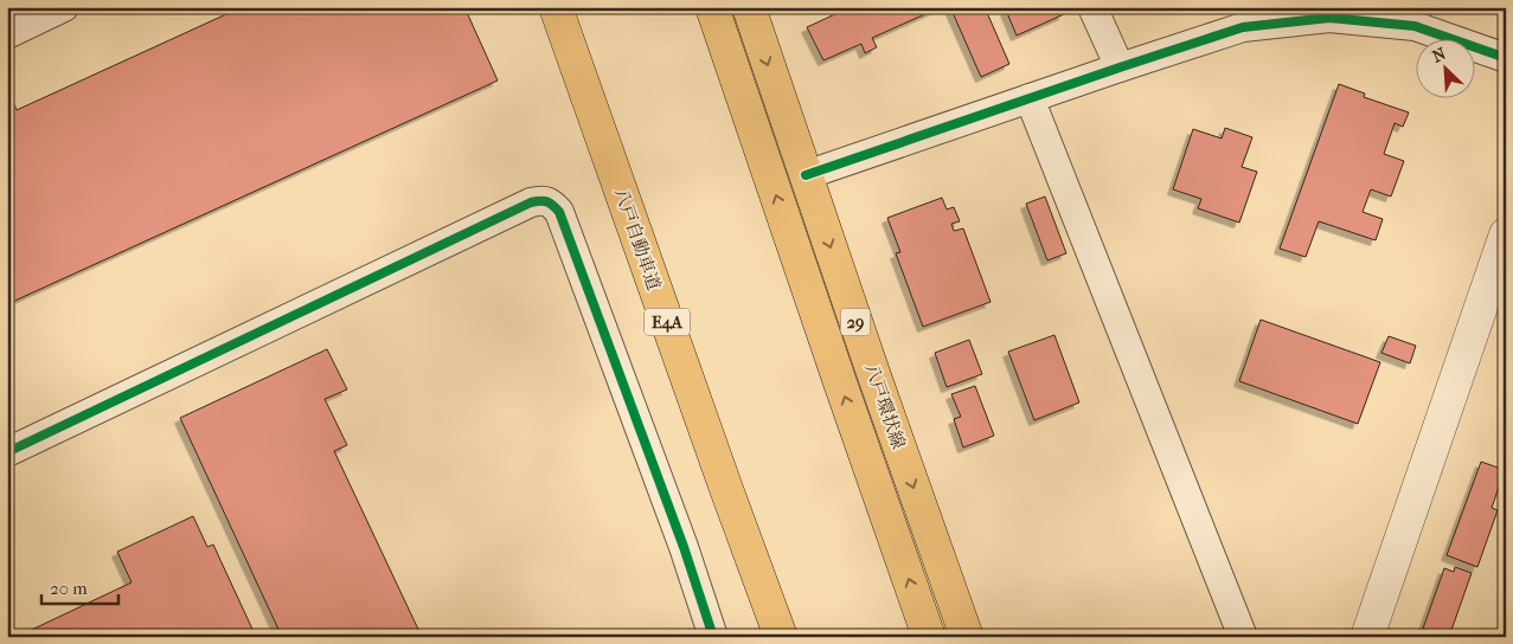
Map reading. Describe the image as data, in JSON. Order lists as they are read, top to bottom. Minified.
{"streets":{"main road":["八戸自動車道","E4A","29","八戸環状線"]},"scale_bar":"20 m","north":"top left"}
